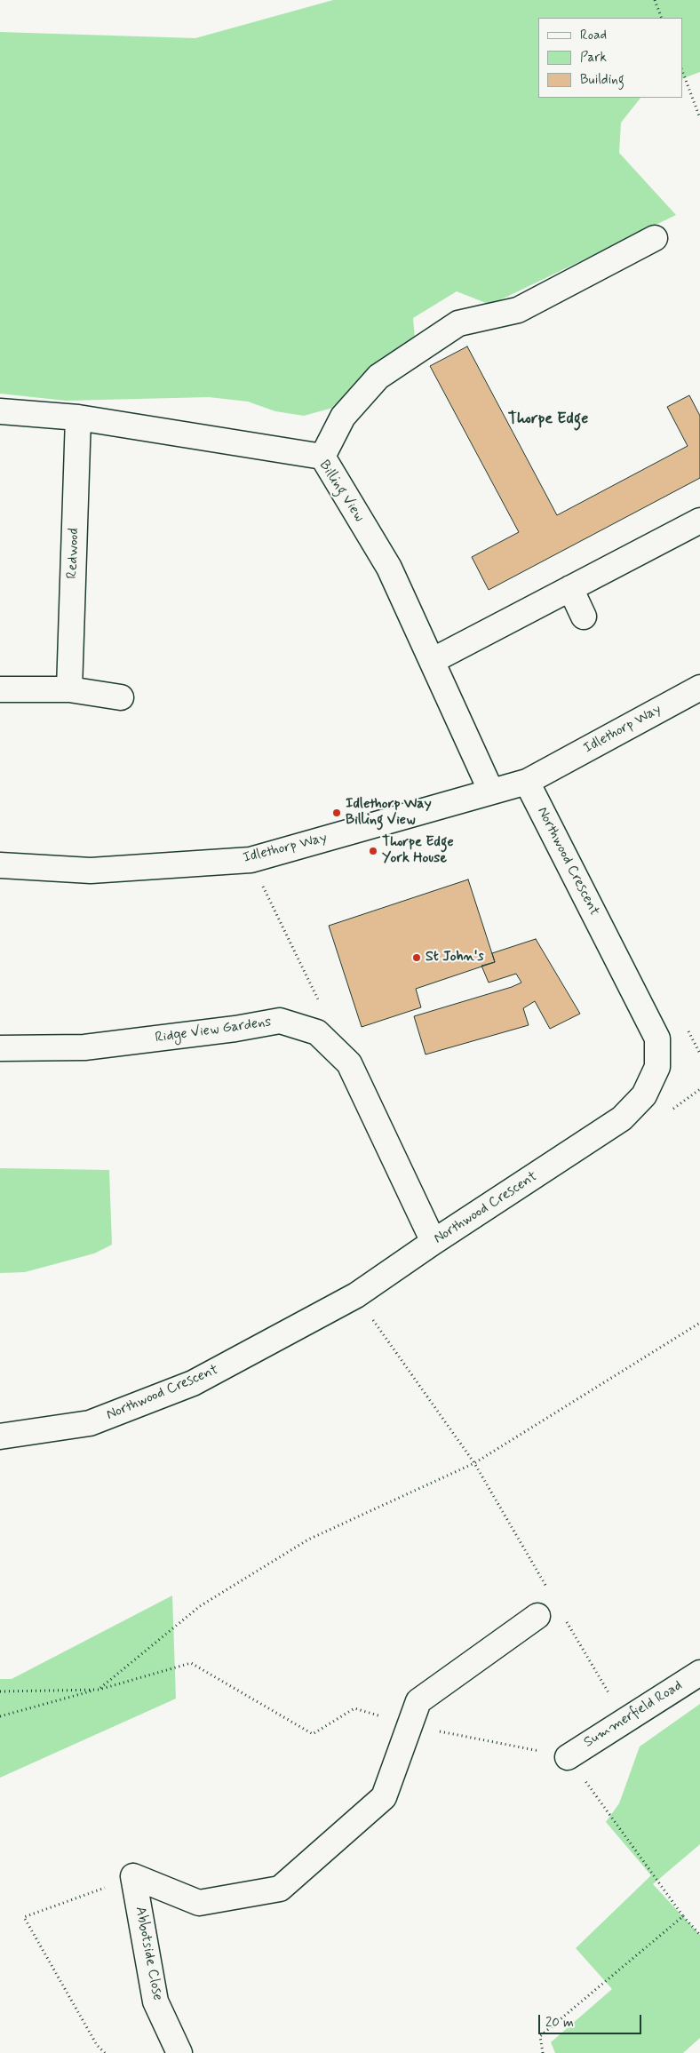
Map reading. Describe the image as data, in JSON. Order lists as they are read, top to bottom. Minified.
{"streets":{"street":["Billing View","Redwood","Idlethorp Way","Northwood Crescent","Ridge View Gardens","Summerfield Road","Abbotside Close"]},"crossings":[["Billing View","Redwood"],["Billing View","Idlethorp Way"],["Idlethorp Way","Northwood Crescent"],["Northwood Crescent","Ridge View Gardens"]],"districts":["Thorpe Edge"],"places":["Idlethorp Way Billing View","Thorpe Edge York House","St John's"],"legend":["Road","Park","Building"],"scale_bar":"20 m"}
